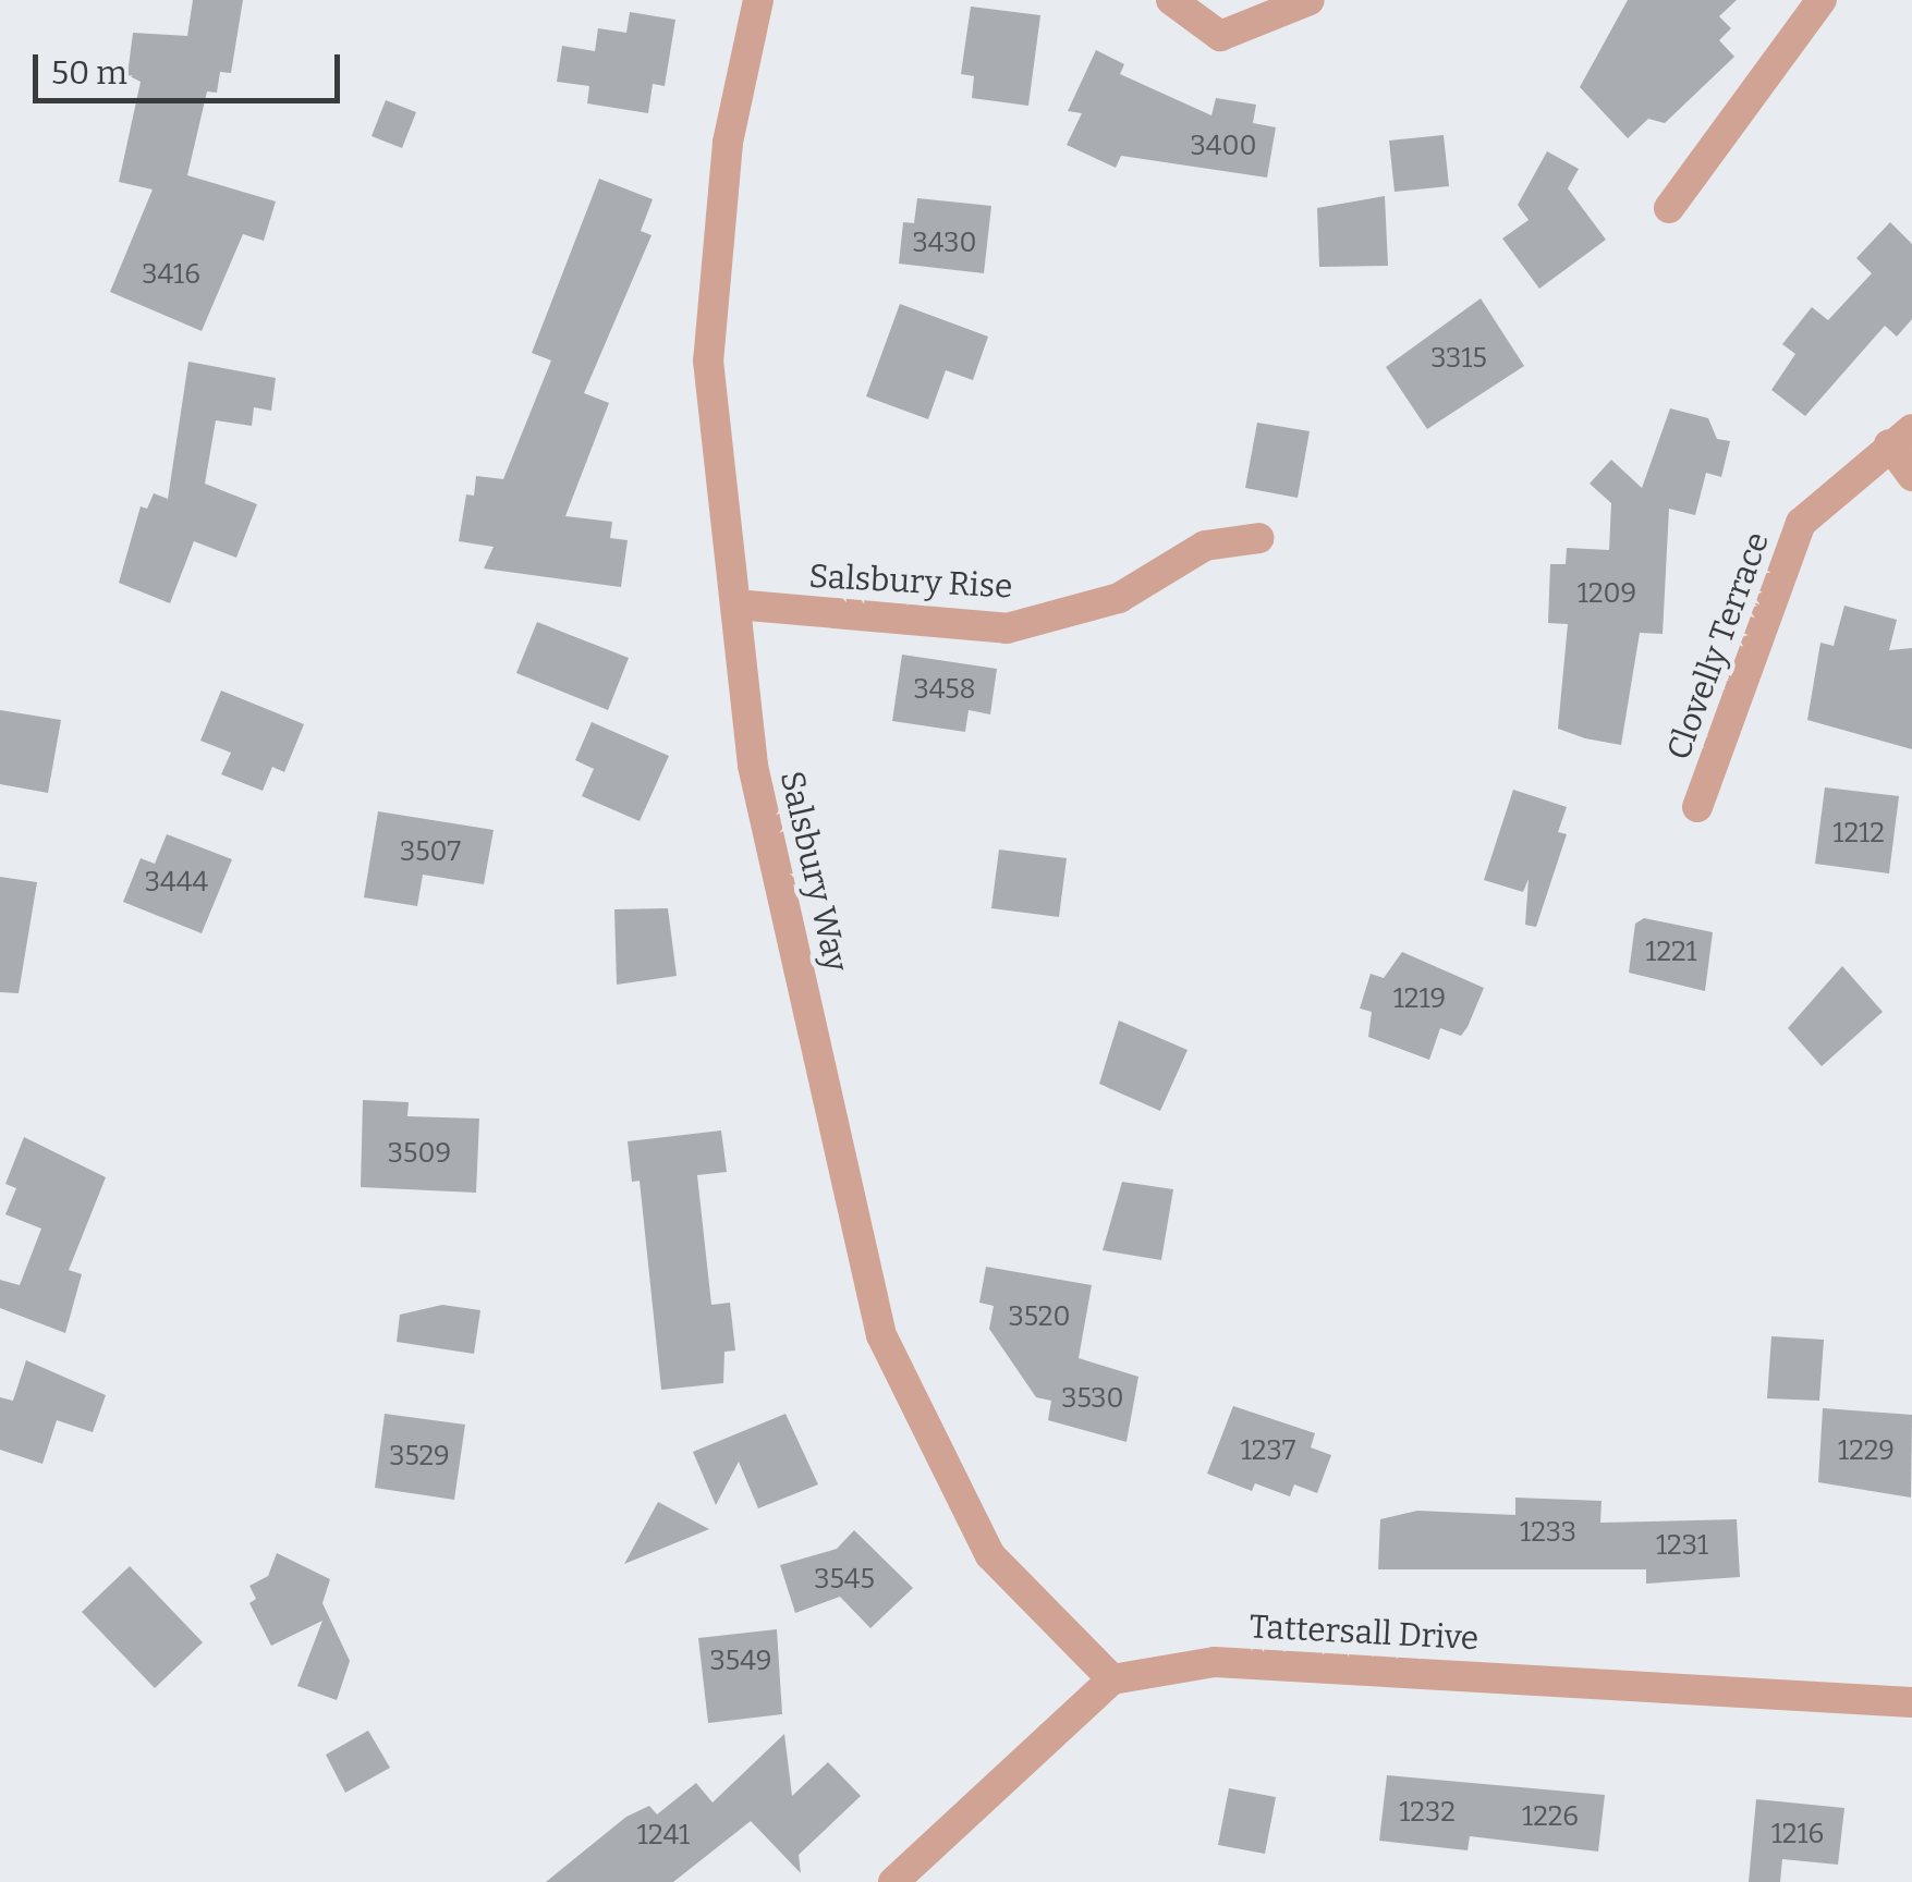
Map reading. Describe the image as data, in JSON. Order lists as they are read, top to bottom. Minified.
{"streets":{"street":["Salsbury Rise","Clovelly Terrace","Salsbury Way","Tattersall Drive"]},"crossings":[["Salsbury Rise","Salsbury Way"],["Salsbury Way","Tattersall Drive"]],"house_numbers":["3400","3430","3416","3315","1209","3458","1212","3507","3444","1221","1219","3509","3520","3530","1237","1229","3529","1233","1231","3545","3549","1232","1226","1216","1241"],"scale_bar":"50 m"}
